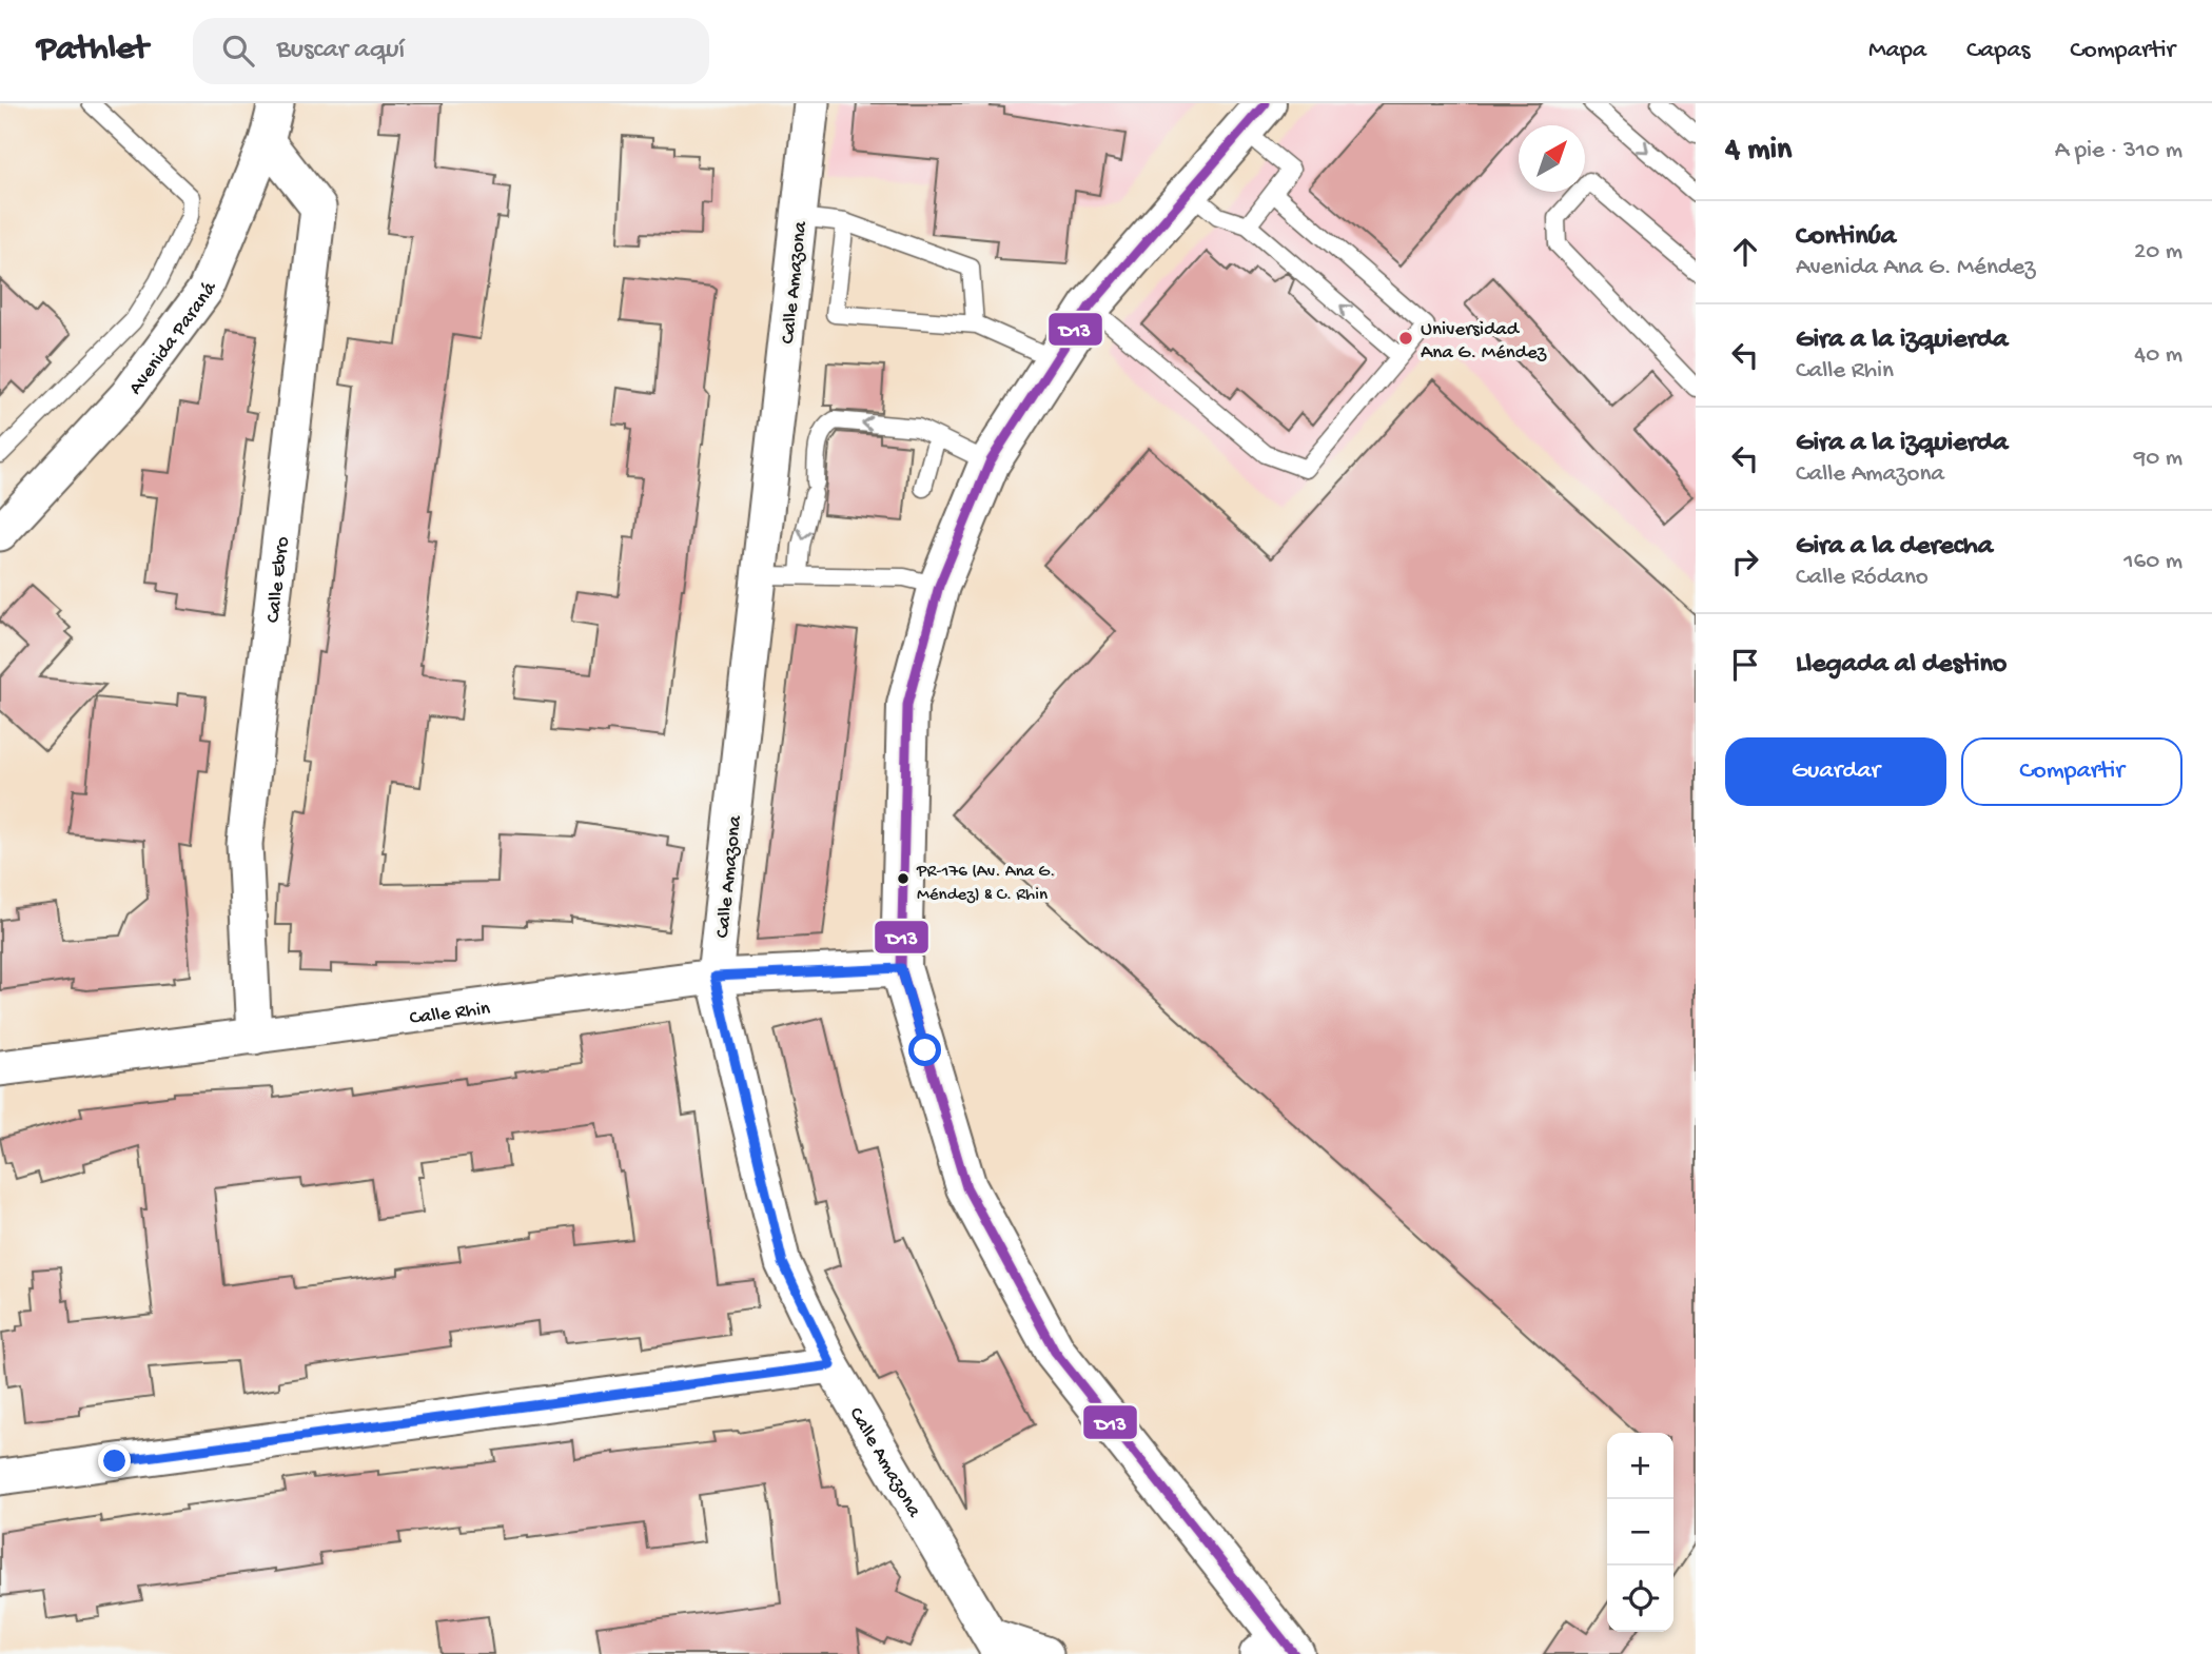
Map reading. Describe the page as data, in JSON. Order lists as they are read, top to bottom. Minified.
{"streets":{"street":["Calle Amazona","Avenida Paraná","Calle Ebro","Calle Rhin"]},"crossings":[["Calle Amazona","Calle Rhin"],["Avenida Paraná","Calle Ebro"],["Calle Ebro","Calle Rhin"]],"places":["Universidad Ana G. Méndez","PR-176 (Av. Ana G. Méndez) & C. Rhin"],"lines":["transit line D13"],"north":"top right","page":{"header":"Pathlet","search":"Buscar aquí","nav":["Mapa","Capas","Compartir"],"heading":["4 min","A pie · 310 m"],"list":[["Continúa","Avenida Ana G. Méndez","20 m"],["Gira a la izquierda","Calle Rhin","40 m"],["Gira a la izquierda","Calle Amazona","90 m"],["Gira a la derecha","Calle Ródano","160 m"],"Llegada al destino"],"buttons":["Guardar","Compartir"],"map_buttons":["+","−"]}}
